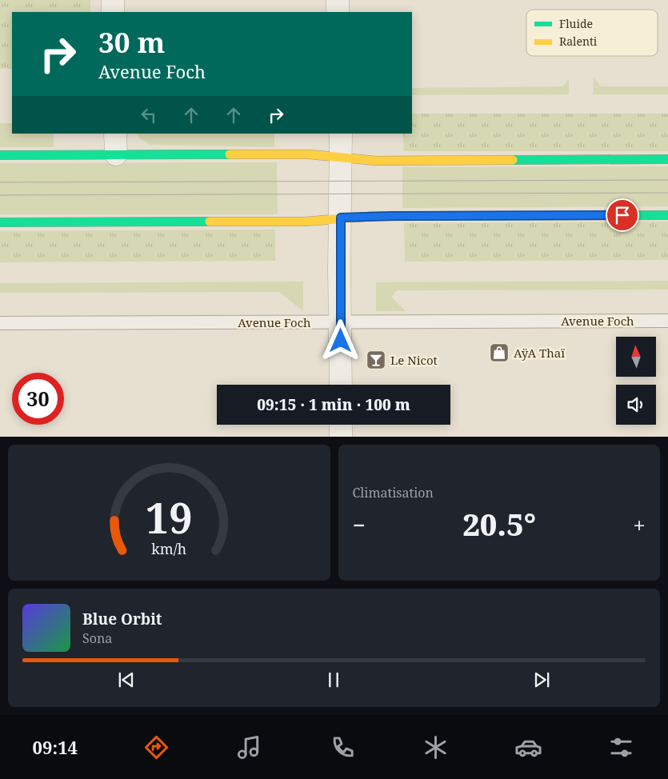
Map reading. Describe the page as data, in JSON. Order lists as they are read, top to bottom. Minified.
{"streets":{"lane":["Avenue Foch"]},"places":{"shop":["AÿA Thaï"],"bar":["Le Nicot"]},"legend":["Fluide","Ralenti"],"north":"top","page":{"turn":["30 m","Avenue Foch"],"limit":"30","trip":"09:15 · 1 min · 100 m","tile":"Climatisation","heat":["−","20.5°","+"],"song":["Blue Orbit","Sona"],"tabs":"09:14","gauge":["19","km/h"]}}
